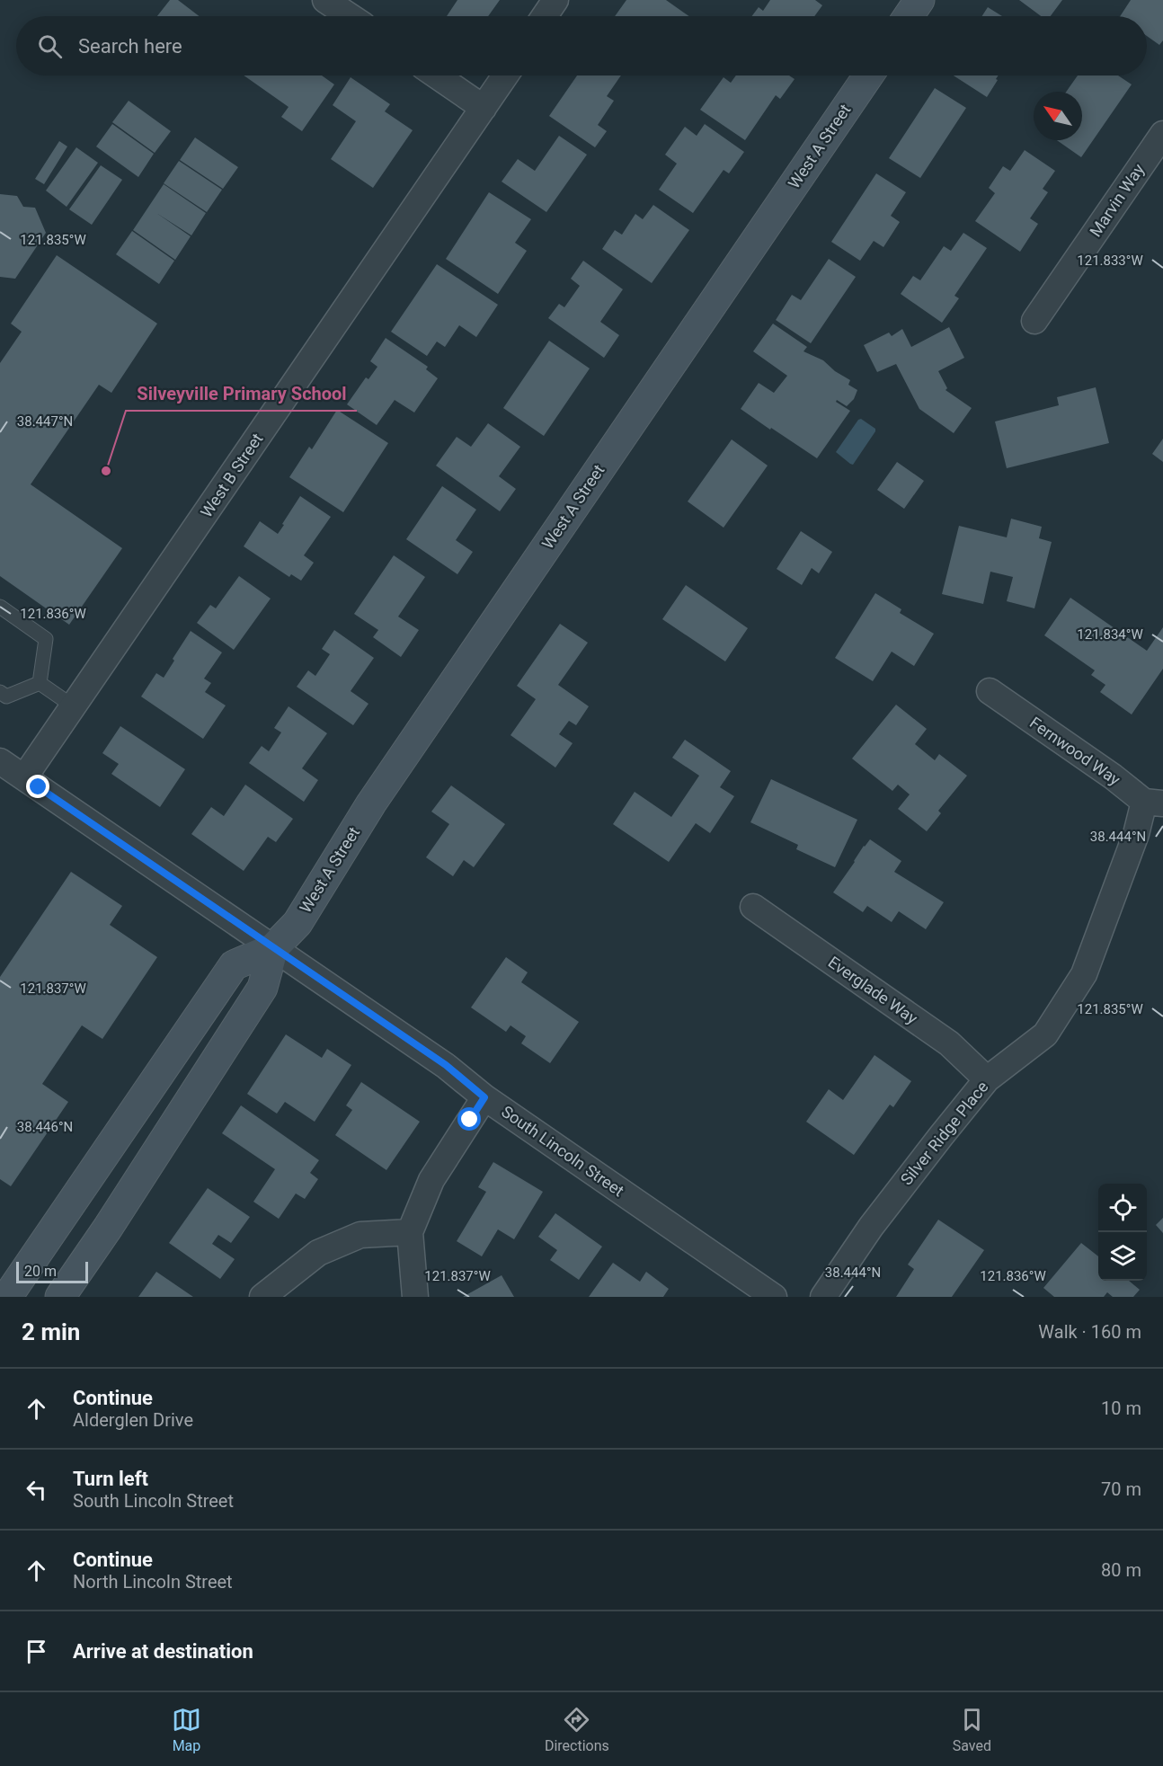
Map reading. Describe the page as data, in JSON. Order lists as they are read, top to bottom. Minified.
{"streets":{"main road":["West A Street"],"street":["Marvin Way","West B Street","Fernwood Way","Everglade Way","Silver Ridge Place","South Lincoln Street"]},"crossings":[["West A Street","South Lincoln Street"],["West B Street","South Lincoln Street"],["Fernwood Way","Silver Ridge Place"],["Everglade Way","Silver Ridge Place"]],"places":["Silveyville Primary School"],"scale_bar":"20 m","north":"top left","page":{"search":"Search here","scale":"20 m","heading":["2 min","Walk · 160 m"],"list":[["Continue","Alderglen Drive","10 m"],["Turn left","South Lincoln Street","70 m"],["Continue","North Lincoln Street","80 m"],"Arrive at destination"],"nav":["Map","Directions","Saved"]},"coordinates":["121.835°W","121.833°W","38.447°N","121.836°W","121.834°W","38.444°N","121.837°W","38.446°N"]}
